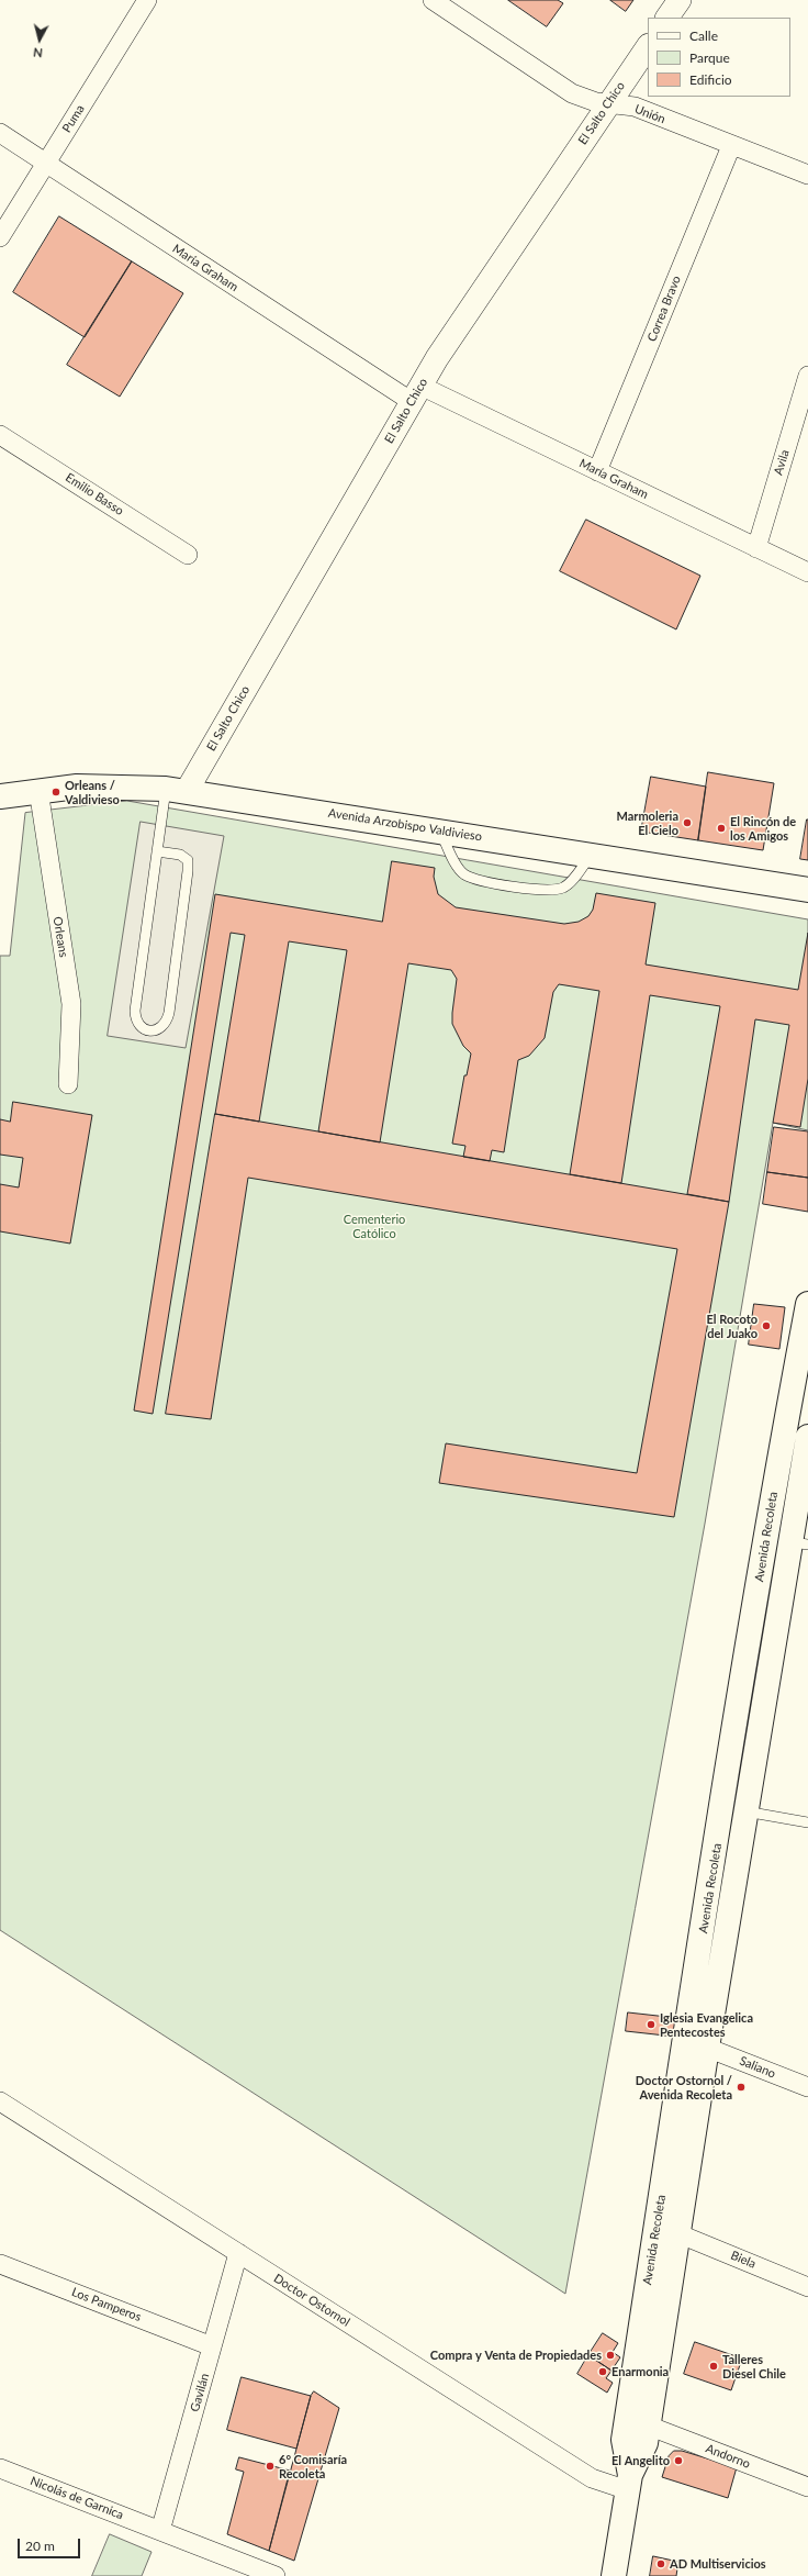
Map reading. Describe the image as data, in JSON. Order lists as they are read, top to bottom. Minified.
{"streets":{"main road":["Avenida Arzobispo Valdivieso","Avenida Recoleta"],"street":["El Salto Chico","Unión","Puma","María Graham","Correa Bravo","Avila","Emilio Basso","Orleans","Saliano","Biela","Doctor Ostornol","Los Pamperos","Gavilán","Andorno","Nicolás de Garnica"]},"crossings":[["El Salto Chico","Unión"],["El Salto Chico","María Graham"],["El Salto Chico","Avenida Arzobispo Valdivieso"],["Unión","Correa Bravo"],["Puma","María Graham"],["María Graham","Correa Bravo"],["María Graham","Avila"],["Avenida Arzobispo Valdivieso","Orleans"],["Avenida Recoleta","Saliano"],["Avenida Recoleta","Biela"],["Avenida Recoleta","Doctor Ostornol"],["Avenida Recoleta","Andorno"],["Doctor Ostornol","Gavilán"],["Los Pamperos","Gavilán"],["Gavilán","Nicolás de Garnica"]],"parks":["Cementerio Católico"],"places":["Orleans / Valdivieso","Marmoleria El Cielo","El Rincón de los Amigos","El Rocoto del Juako","Iglesia Evangelica Pentecostes","Doctor Ostornol / Avenida Recoleta","Compra y Venta de Propiedades","Talleres Diesel Chile","Enarmonia","El Angelito","6° Comisaría Recoleta","AD Multiservicios"],"legend":["Calle","Parque","Edificio"],"scale_bar":"20 m","north":"bottom"}
